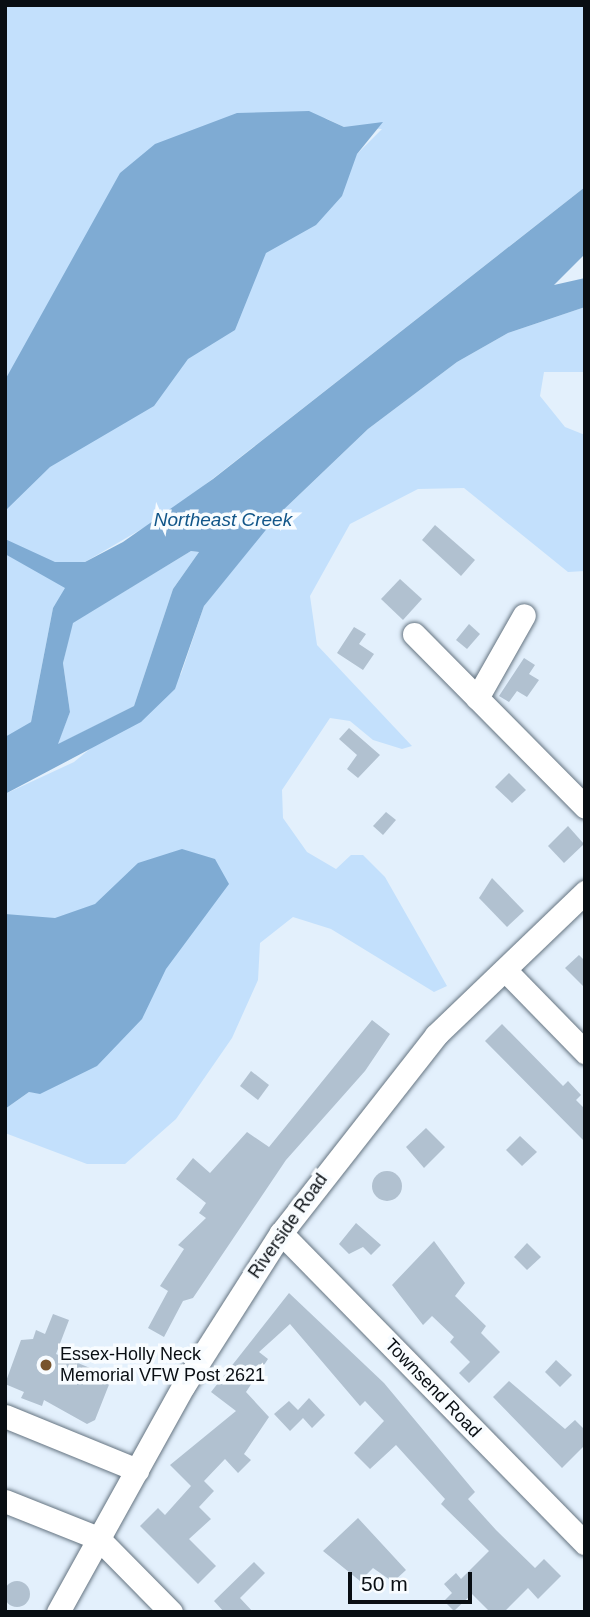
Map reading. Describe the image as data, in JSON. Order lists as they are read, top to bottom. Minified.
{"streets":{"street":["Riverside Road","Townsend Road"]},"crossings":[["Riverside Road","Townsend Road"]],"water":["Northeast Creek"],"places":["Essex-Holly Neck Memorial VFW Post 2621"],"scale_bar":"50 m"}
